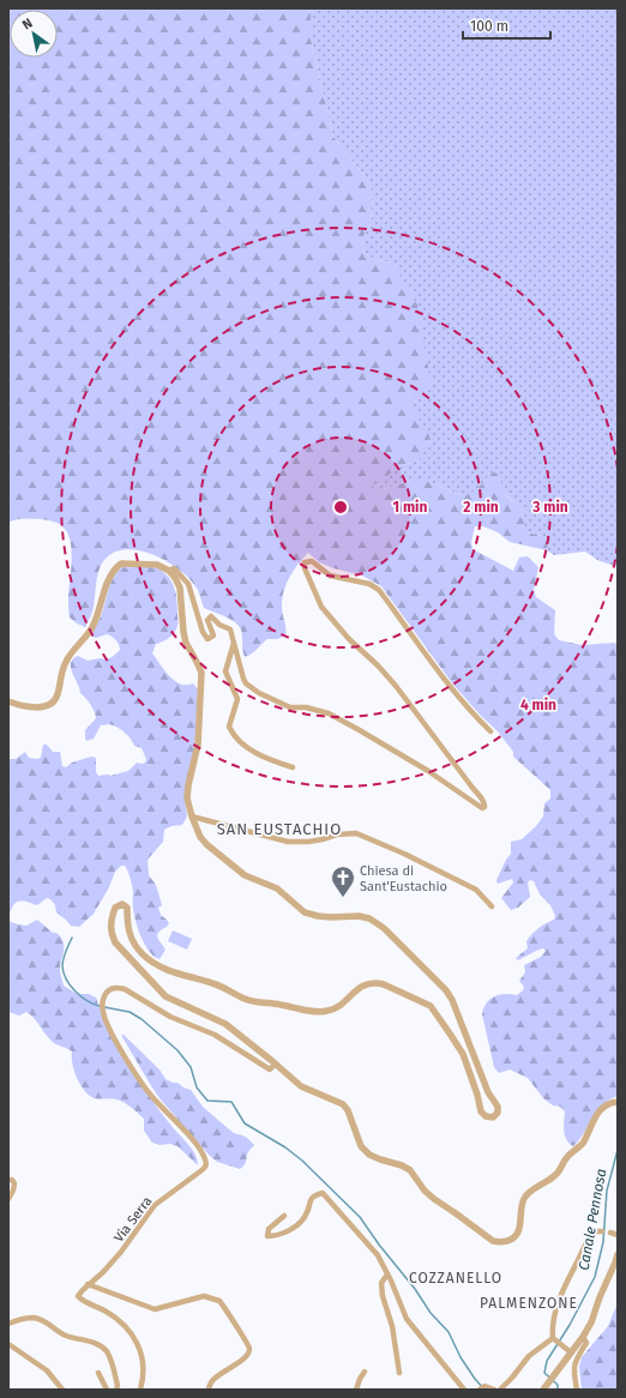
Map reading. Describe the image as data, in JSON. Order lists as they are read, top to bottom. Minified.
{"streets":{"street":["Via Serra"]},"districts":["SAN EUSTACHIO","COZZANELLO","PALMENZONE"],"water":["Canale Pennosa"],"places":{"church":["Chiesa di Sant'Eustachio"]},"scale_bar":"100 m","north":"top left","rings":["1 min","2 min","3 min","4 min"]}
